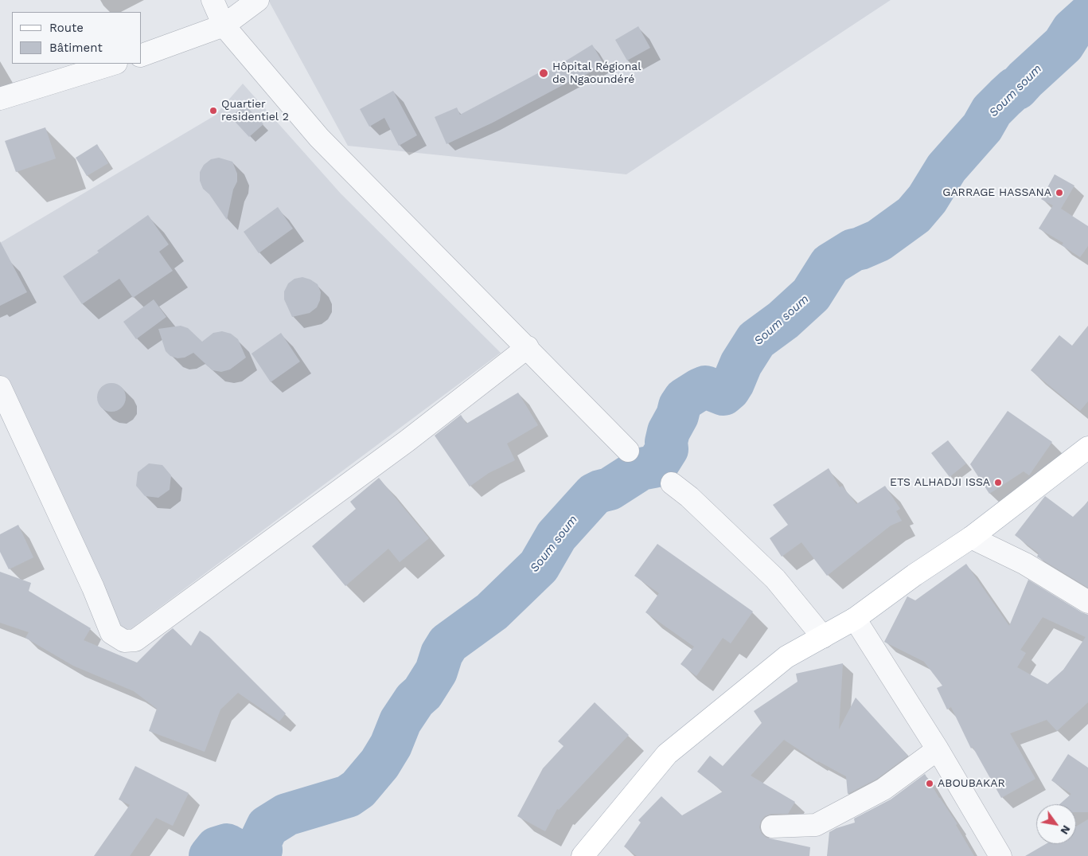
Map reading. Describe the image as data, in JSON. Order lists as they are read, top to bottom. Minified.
{"water":["Soum soum"],"places":["Hôpital Régional de Ngaoundéré","Quartier residentiel 2","GARRAGE HASSANA","ETS ALHADJI ISSA","ABOUBAKAR"],"legend":["Route","Bâtiment"],"north":"bottom right"}
